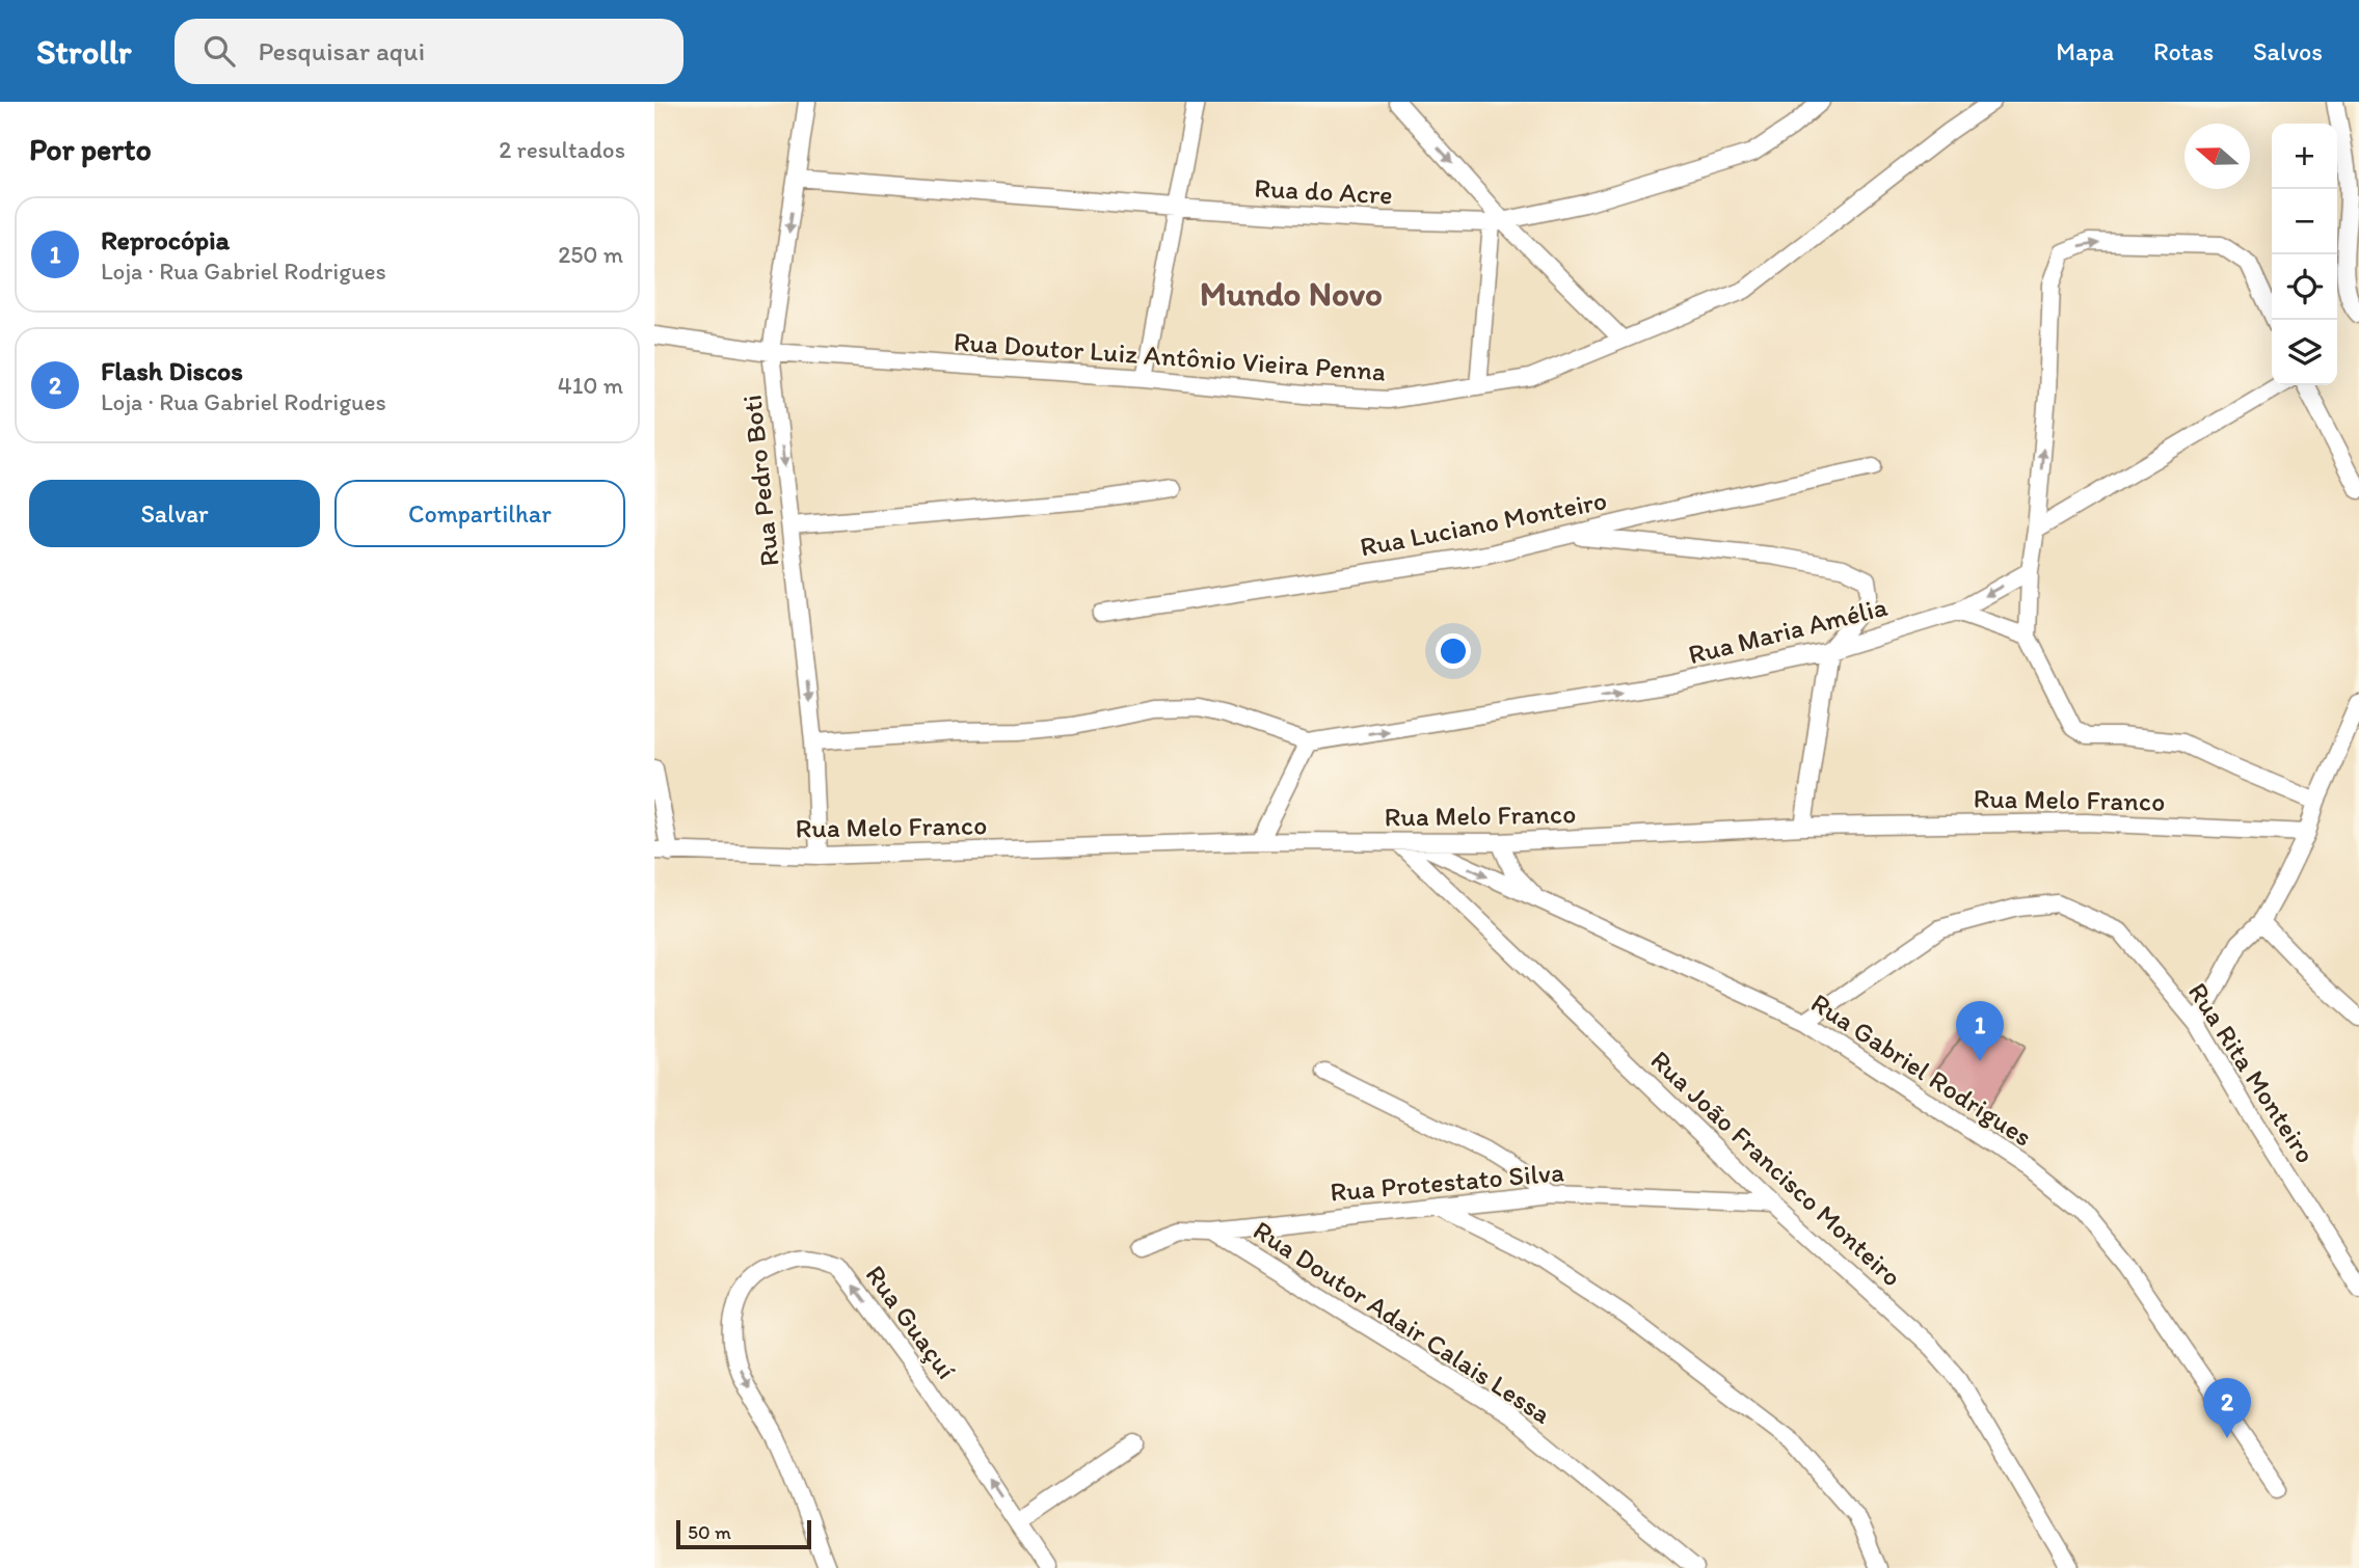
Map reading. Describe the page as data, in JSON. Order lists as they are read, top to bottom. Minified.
{"streets":{"street":["Rua do Acre","Rua Doutor Luiz Antônio Vieira Penna","Rua Pedro Boti","Rua Luciano Monteiro","Rua Maria Amélia","Rua Melo Franco","Rua Gabriel Rodrigues","Rua Rita Monteiro","Rua João Francisco Monteiro","Rua Protestato Silva","Rua Guaçuí","Rua Doutor Adair Calais Lessa"]},"crossings":[["Rua do Acre","Rua Pedro Boti"],["Rua Doutor Luiz Antônio Vieira Penna","Rua Pedro Boti"],["Rua Pedro Boti","Rua Melo Franco"],["Rua Melo Franco","Rua Gabriel Rodrigues"],["Rua Melo Franco","Rua João Francisco Monteiro"],["Rua Gabriel Rodrigues","Rua Rita Monteiro"],["Rua João Francisco Monteiro","Rua Protestato Silva"],["Rua Protestato Silva","Rua Doutor Adair Calais Lessa"]],"one_way":["Rua Pedro Boti"],"districts":["Mundo Novo"],"scale_bar":"50 m","north":"left","page":{"header":"Strollr","search":"Pesquisar aqui","nav":["Mapa","Rotas","Salvos"],"heading":["Por perto","2 resultados"],"map_buttons":["+","−"],"list":[{"mark":"1","name":"Reprocópia","note":"Loja · Rua Gabriel Rodrigues","value":"250 m"},{"mark":"2","name":"Flash Discos","note":"Loja · Rua Gabriel Rodrigues","value":"410 m"}],"buttons":["Salvar","Compartilhar"],"pins":["1","2"],"scale":"50 m"}}
